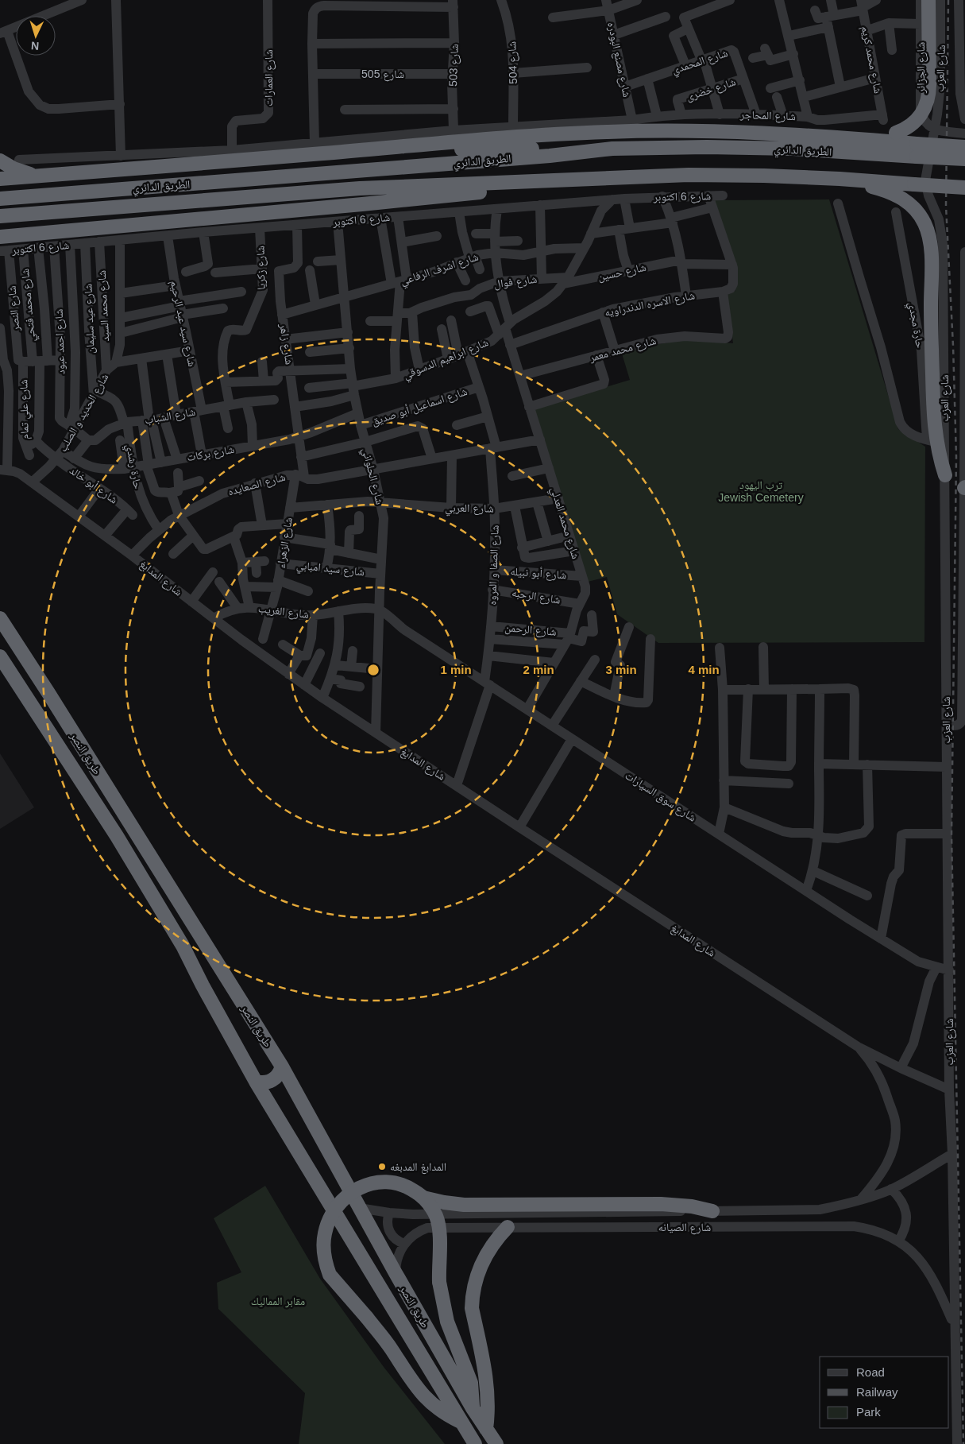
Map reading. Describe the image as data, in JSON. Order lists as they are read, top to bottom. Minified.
{"streets":{"highway":["الطريق الدائري","طريق النصر"],"street":["شارع مصنع البودره","شارع محمد كريم","شارع المحمدي","شارع 504","شارع 503","شارع الجزائر","شارع العزب","شارع 505","شارع العمارات","شارع خضرى","شارع المحاجر","شارع 6 اكتوبر","شارع زكريا","شارع اشرف الرفاعي","شارع حسين","شارع فوال","شارع الاسره الدندراويه","شارع محمد فتحي","شارع محمد السيد","شارع النصر","شارع عيد سليمان","شارع سيد عبد الرحيم","حارة مجدي","شارع احمد عبود","شارع زاهر","شارع محمد معمر","شارع ابراهيم الدسوقي","شارع اسماعيل أبو صديق","شارع علي تمام","شارع الحديد و الصلب","شارع الشباب","شارع بركات","حارة رشدي","شارع الحلواني","شارع الصعايده","شارع أبو خالد","شارع العربي","شارع محمد العدلي","شارع الزهراء","شارع الصفا و المروه","شارع سيد امبابي","شارع أبو نبيله","شارع المدابغ","شارع الرحبه","شارع الغريب","شارع الرحمن","شارع سوق السيارات","شارع الصيانه"]},"crossings":[["شارع مصنع البودره","شارع المحمدي"],["شارع مصنع البودره","شارع المحاجر"],["شارع محمد كريم","شارع المحاجر"],["شارع المحمدي","شارع خضرى"],["شارع المحمدي","شارع المحاجر"],["شارع 504","شارع المحاجر"],["شارع 503","شارع 505"],["شارع 503","شارع المحاجر"],["شارع الجزائر","شارع العزب"],["شارع العزب","حارة مجدي"],["شارع العزب","شارع المدابغ"],["شارع العزب","شارع سوق السيارات"],["شارع العزب","شارع الصيانه"],["شارع العمارات","شارع المحاجر"],["شارع خضرى","شارع المحاجر"],["شارع 6 اكتوبر","شارع زكريا"],["شارع 6 اكتوبر","شارع محمد فتحي"],["شارع 6 اكتوبر","شارع محمد السيد"],["شارع 6 اكتوبر","شارع النصر"],["شارع 6 اكتوبر","شارع عيد سليمان"],["شارع 6 اكتوبر","شارع سيد عبد الرحيم"],["شارع 6 اكتوبر","شارع احمد عبود"],["شارع 6 اكتوبر","شارع ابراهيم الدسوقي"],["شارع 6 اكتوبر","شارع الحديد و الصلب"],["شارع 6 اكتوبر","شارع الحلواني"],["شارع زكريا","شارع الشباب"],["شارع اشرف الرفاعي","شارع زاهر"],["شارع اشرف الرفاعي","شارع ابراهيم الدسوقي"],["شارع اشرف الرفاعي","شارع الحلواني"],["شارع حسين","شارع فوال"],["شارع حسين","شارع ابراهيم الدسوقي"],["شارع فوال","شارع ابراهيم الدسوقي"],["شارع الاسره الدندراويه","شارع محمد معمر"],["شارع الاسره الدندراويه","شارع محمد العدلي"],["شارع محمد فتحي","شارع النصر"],["شارع محمد فتحي","شارع علي تمام"],["شارع محمد السيد","شارع الحديد و الصلب"],["شارع النصر","شارع علي تمام"],["شارع عيد سليمان","شارع الحديد و الصلب"],["شارع عيد سليمان","حارة رشدي"],["شارع سيد عبد الرحيم","شارع الشباب"],["شارع سيد عبد الرحيم","شارع بركات"],["شارع احمد عبود","شارع الحديد و الصلب"],["شارع زاهر","شارع بركات"],["شارع زاهر","شارع الصعايده"],["شارع زاهر","شارع الزهراء"],["شارع محمد معمر","شارع محمد العدلي"],["شارع ابراهيم الدسوقي","شارع الحلواني"],["شارع ابراهيم الدسوقي","شارع محمد العدلي"],["شارع ابراهيم الدسوقي","شارع الصفا و المروه"],["شارع اسماعيل أبو صديق","شارع الحلواني"],["شارع اسماعيل أبو صديق","شارع الصفا و المروه"],["شارع علي تمام","شارع أبو خالد"],["شارع الحديد و الصلب","شارع بركات"],["شارع الحديد و الصلب","حارة رشدي"],["شارع الحديد و الصلب","شارع أبو خالد"],["شارع الحديد و الصلب","شارع المدابغ"],["شارع الشباب","حارة رشدي"],["شارع بركات","حارة رشدي"],["شارع بركات","شارع الحلواني"],["شارع بركات","شارع أبو خالد"],["حارة رشدي","شارع الصعايده"],["شارع الحلواني","شارع الصعايده"],["شارع الحلواني","شارع العربي"],["شارع الحلواني","شارع سيد امبابي"],["شارع الحلواني","شارع المدابغ"],["شارع الحلواني","شارع الغريب"],["شارع الحلواني","شارع سوق السيارات"],["شارع الصعايده","شارع محمد العدلي"],["شارع الصعايده","شارع الزهراء"],["شارع الصعايده","شارع الصفا و المروه"],["شارع الصعايده","شارع المدابغ"],["شارع أبو خالد","شارع المدابغ"],["شارع العربي","شارع محمد العدلي"],["شارع العربي","شارع الزهراء"],["شارع العربي","شارع الصفا و المروه"],["شارع محمد العدلي","شارع أبو نبيله"],["شارع محمد العدلي","شارع الرحبه"],["شارع محمد العدلي","شارع الرحمن"],["شارع محمد العدلي","شارع سوق السيارات"],["شارع الزهراء","شارع سيد امبابي"],["شارع الزهراء","شارع الغريب"],["شارع الصفا و المروه","شارع أبو نبيله"],["شارع الصفا و المروه","شارع المدابغ"],["شارع الصفا و المروه","شارع الرحبه"],["شارع الصفا و المروه","شارع الرحمن"],["شارع الصفا و المروه","شارع سوق السيارات"],["شارع المدابغ","شارع الغريب"],["شارع المدابغ","شارع الصيانه"],["شارع الغريب","شارع سوق السيارات"],["طريق النصر","شارع الصيانه"]],"parks":["ترب اليهود Jewish Cemetery","مقابر المماليك"],"places":["المدابغ المدبغه"],"legend":["Road","Railway","Park"],"north":"bottom","rings":["1 min","2 min","3 min","4 min"]}
